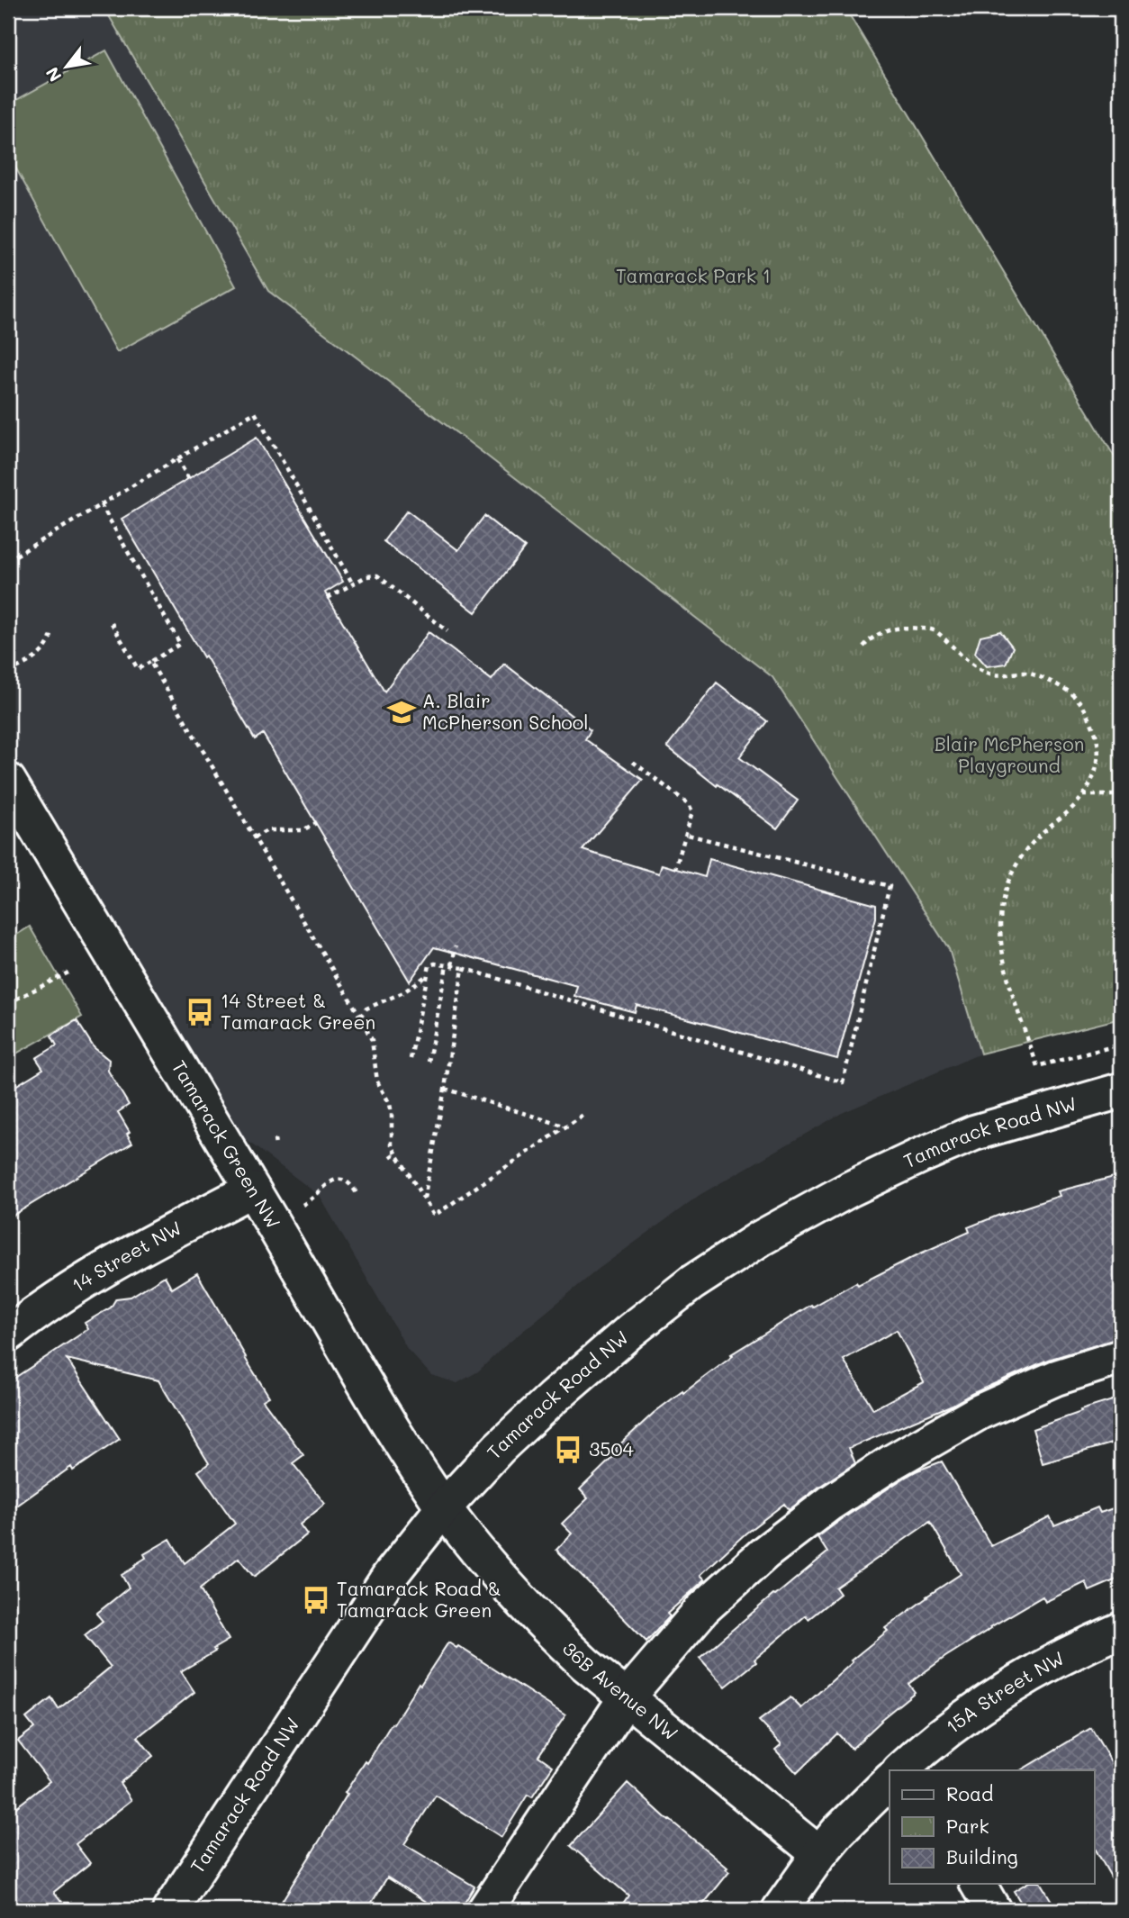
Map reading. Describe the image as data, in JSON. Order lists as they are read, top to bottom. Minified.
{"streets":{"street":["Tamarack Road NW","Tamarack Green NW","14 Street NW","36B Avenue NW","15A Street NW"]},"crossings":[["Tamarack Road NW","Tamarack Green NW"],["Tamarack Road NW","36B Avenue NW"],["Tamarack Green NW","14 Street NW"],["Tamarack Green NW","36B Avenue NW"],["36B Avenue NW","15A Street NW"]],"parks":["Tamarack Park 1","Blair McPherson Playground"],"places":{"school or university":["A. Blair McPherson School"],"bus stop":["14 Street & Tamarack Green","3504","Tamarack Road & Tamarack Green"]},"legend":["Road","Park","Building"],"north":"bottom left"}
